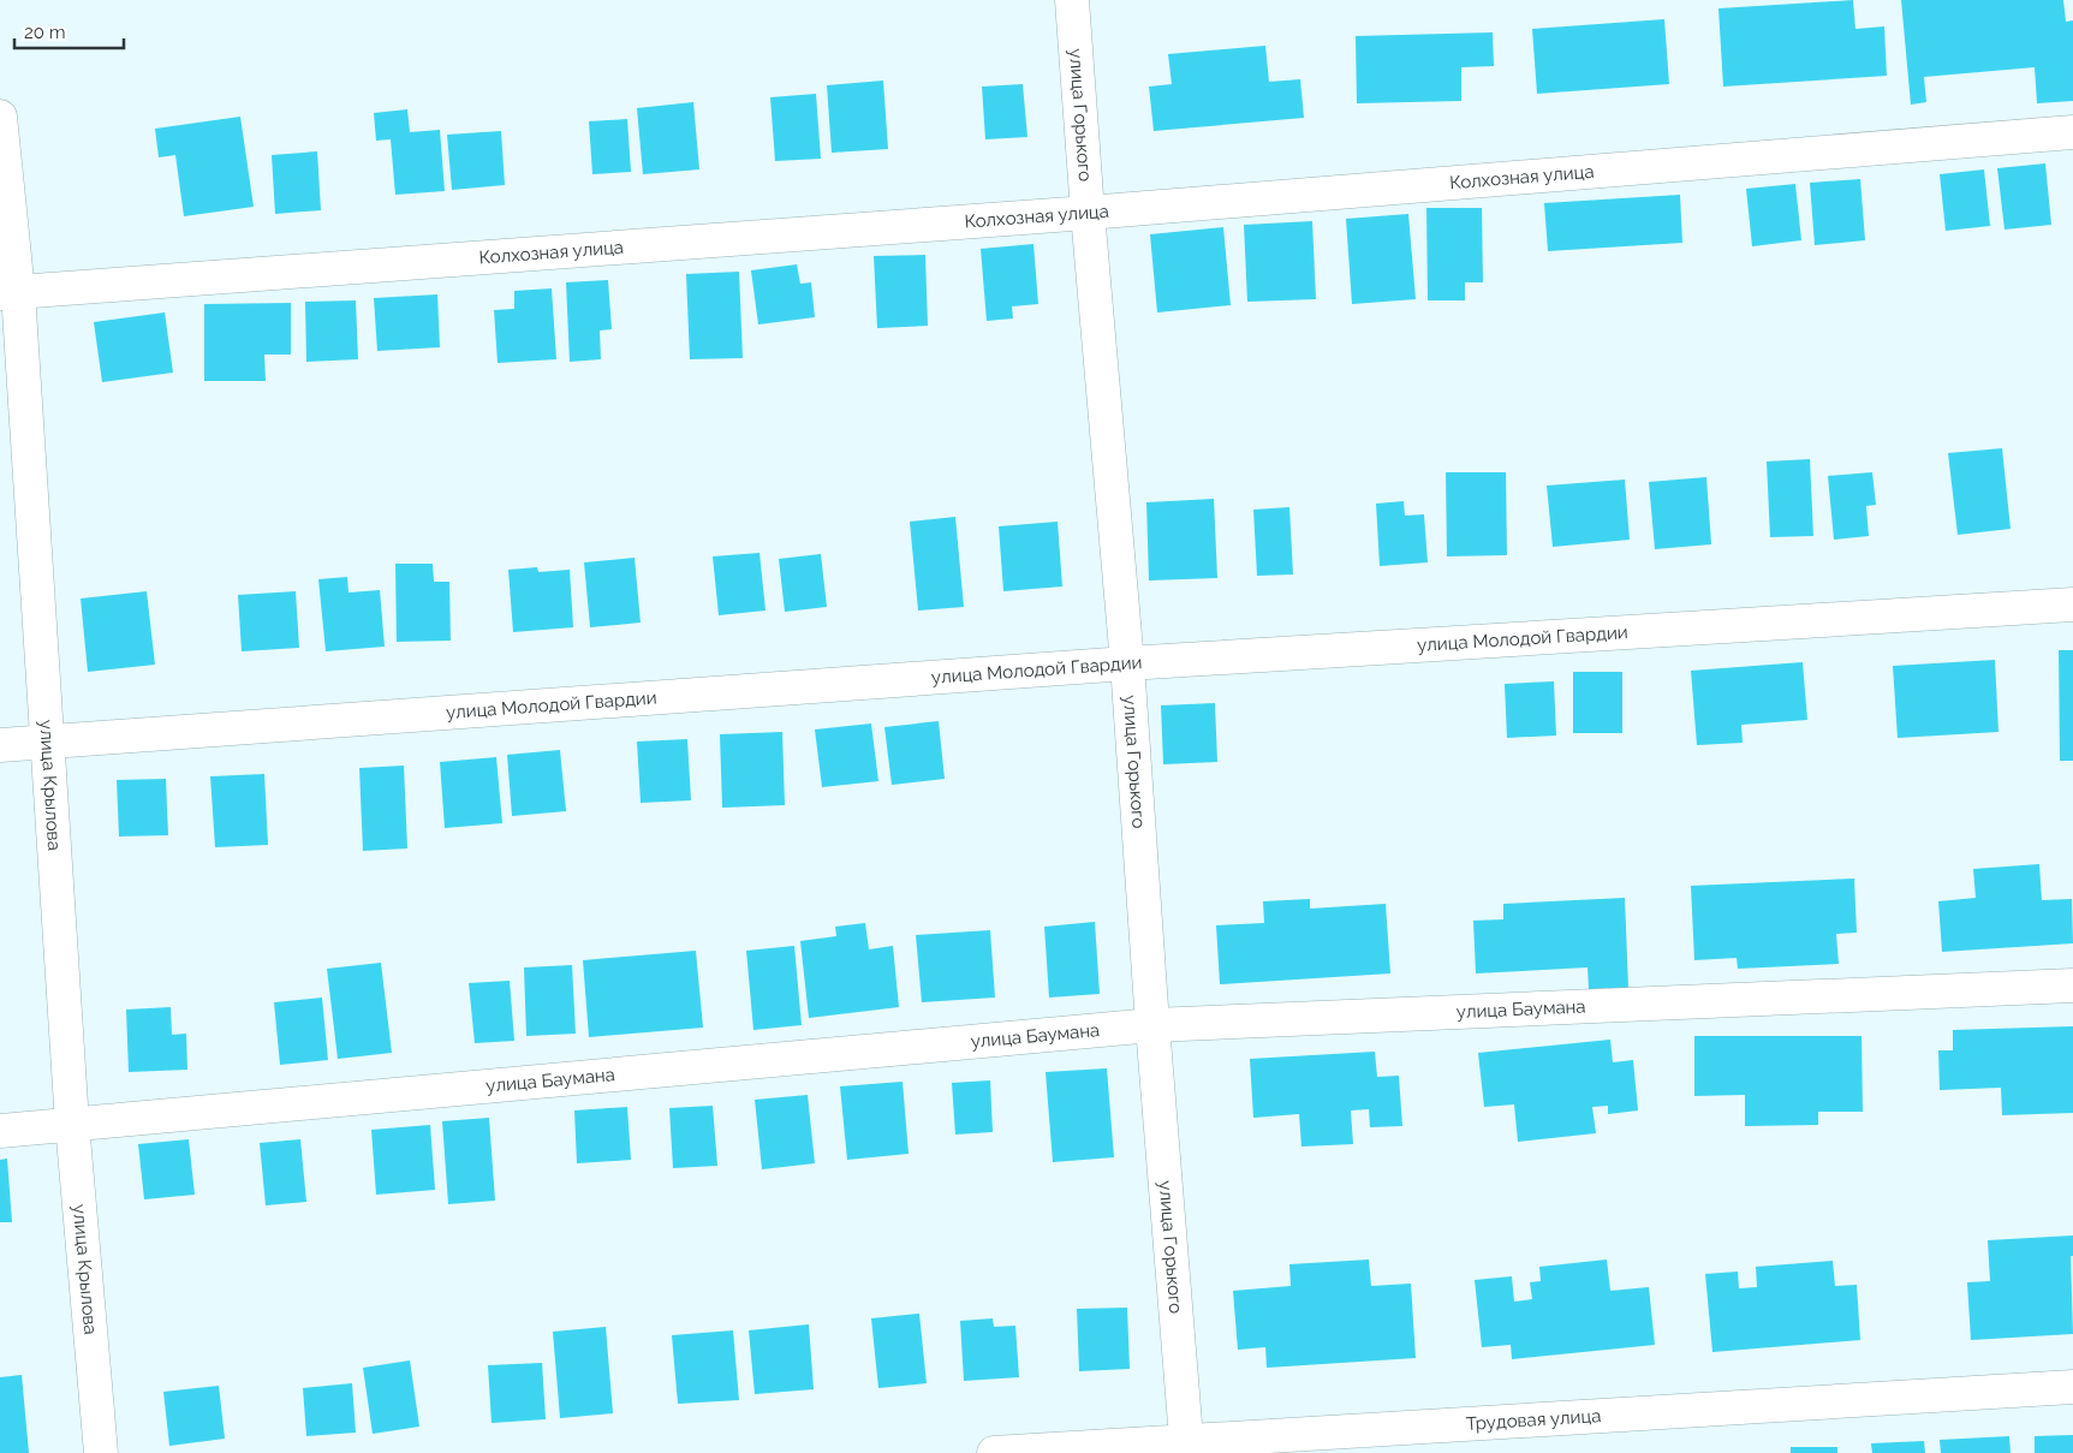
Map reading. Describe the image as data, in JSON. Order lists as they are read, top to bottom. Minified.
{"streets":{"street":["улица Горького","Колхозная улица","улица Молодой Гвардии","улица Крылова","улица Баумана","Трудовая улица"]},"crossings":[["улица Горького","Колхозная улица"],["улица Горького","улица Молодой Гвардии"],["улица Горького","улица Баумана"],["улица Горького","Трудовая улица"],["Колхозная улица","улица Крылова"],["улица Молодой Гвардии","улица Крылова"],["улица Крылова","улица Баумана"]],"scale_bar":"20 m"}
